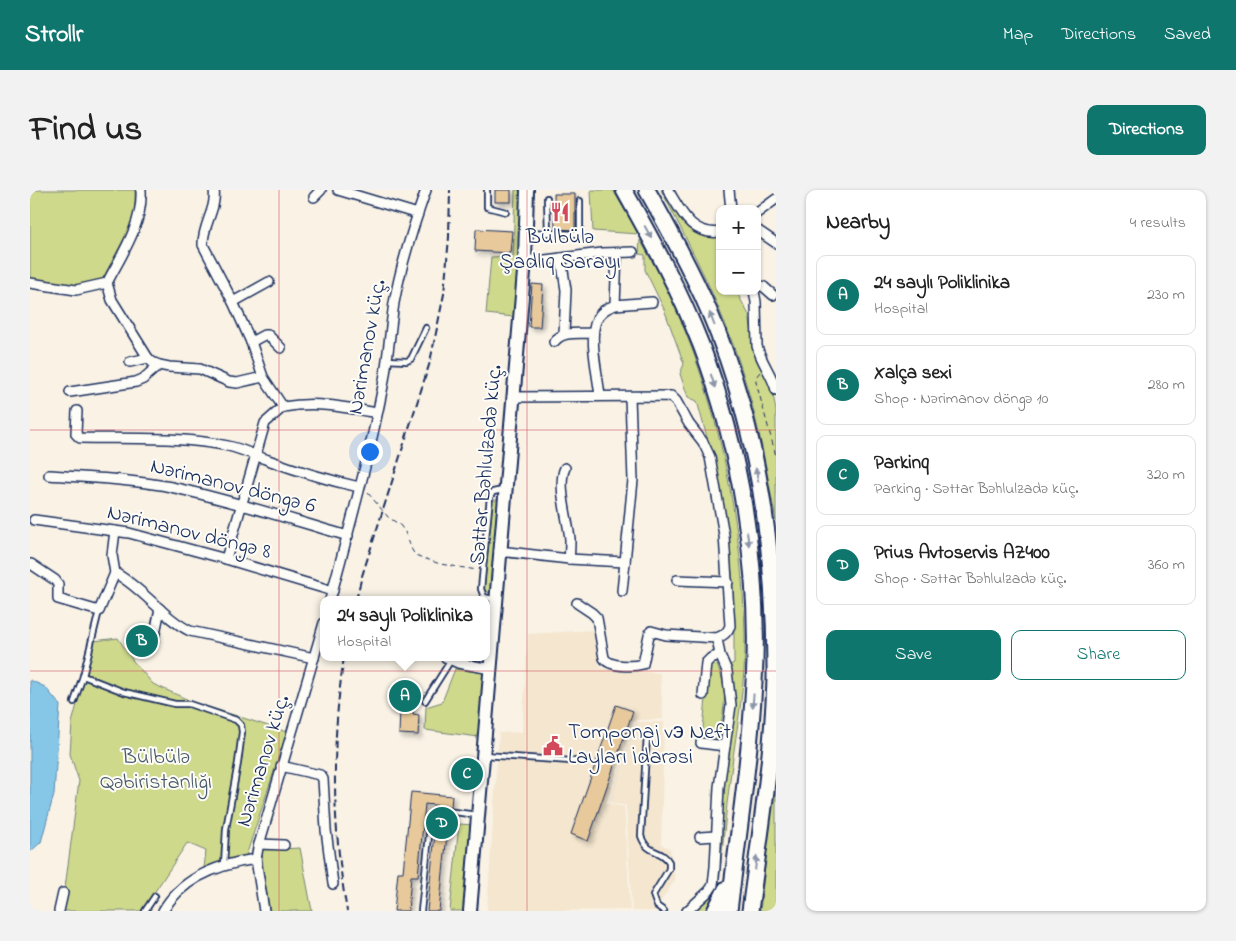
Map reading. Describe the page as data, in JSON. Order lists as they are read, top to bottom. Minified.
{"streets":{"main road":["Səttar Bəhlulzadə küç."],"street":["Nərimanov küç.","Nərimanov döngə 6","Nərimanov döngə 8"]},"crossings":[["Nərimanov küç.","Nərimanov döngə 6"],["Nərimanov küç.","Nərimanov döngə 8"]],"parks":["Bülbülə Qəbiristanlığı"],"places":{"restaurant":["Bülbülə Şadlıq Sarayı"],"public building":["Tomponaj vэ Neft Layları İdarəsi"]},"page":{"header":"Strollr","nav":["Map","Directions","Saved"],"title":"Find us","buttons":["Directions",["Save","Share"]],"heading":["Nearby","4 results"],"map_buttons":["+","−"],"list":[{"mark":"A","name":"24 saylı Poliklinika","note":"Hospital","value":"230 m"},{"mark":"B","name":"Xalça sexi","note":"Shop · Nərimanov döngə 10","value":"280 m"},{"mark":"C","name":"Parkinq","note":"Parking · Səttar Bəhlulzadə küç.","value":"320 m"},{"mark":"D","name":"Prius Avtoservis AZ400","note":"Shop · Səttar Bəhlulzadə küç.","value":"360 m"}],"popup":["24 saylı Poliklinika","Hospital"],"pins":["B","A","C","D"]}}
